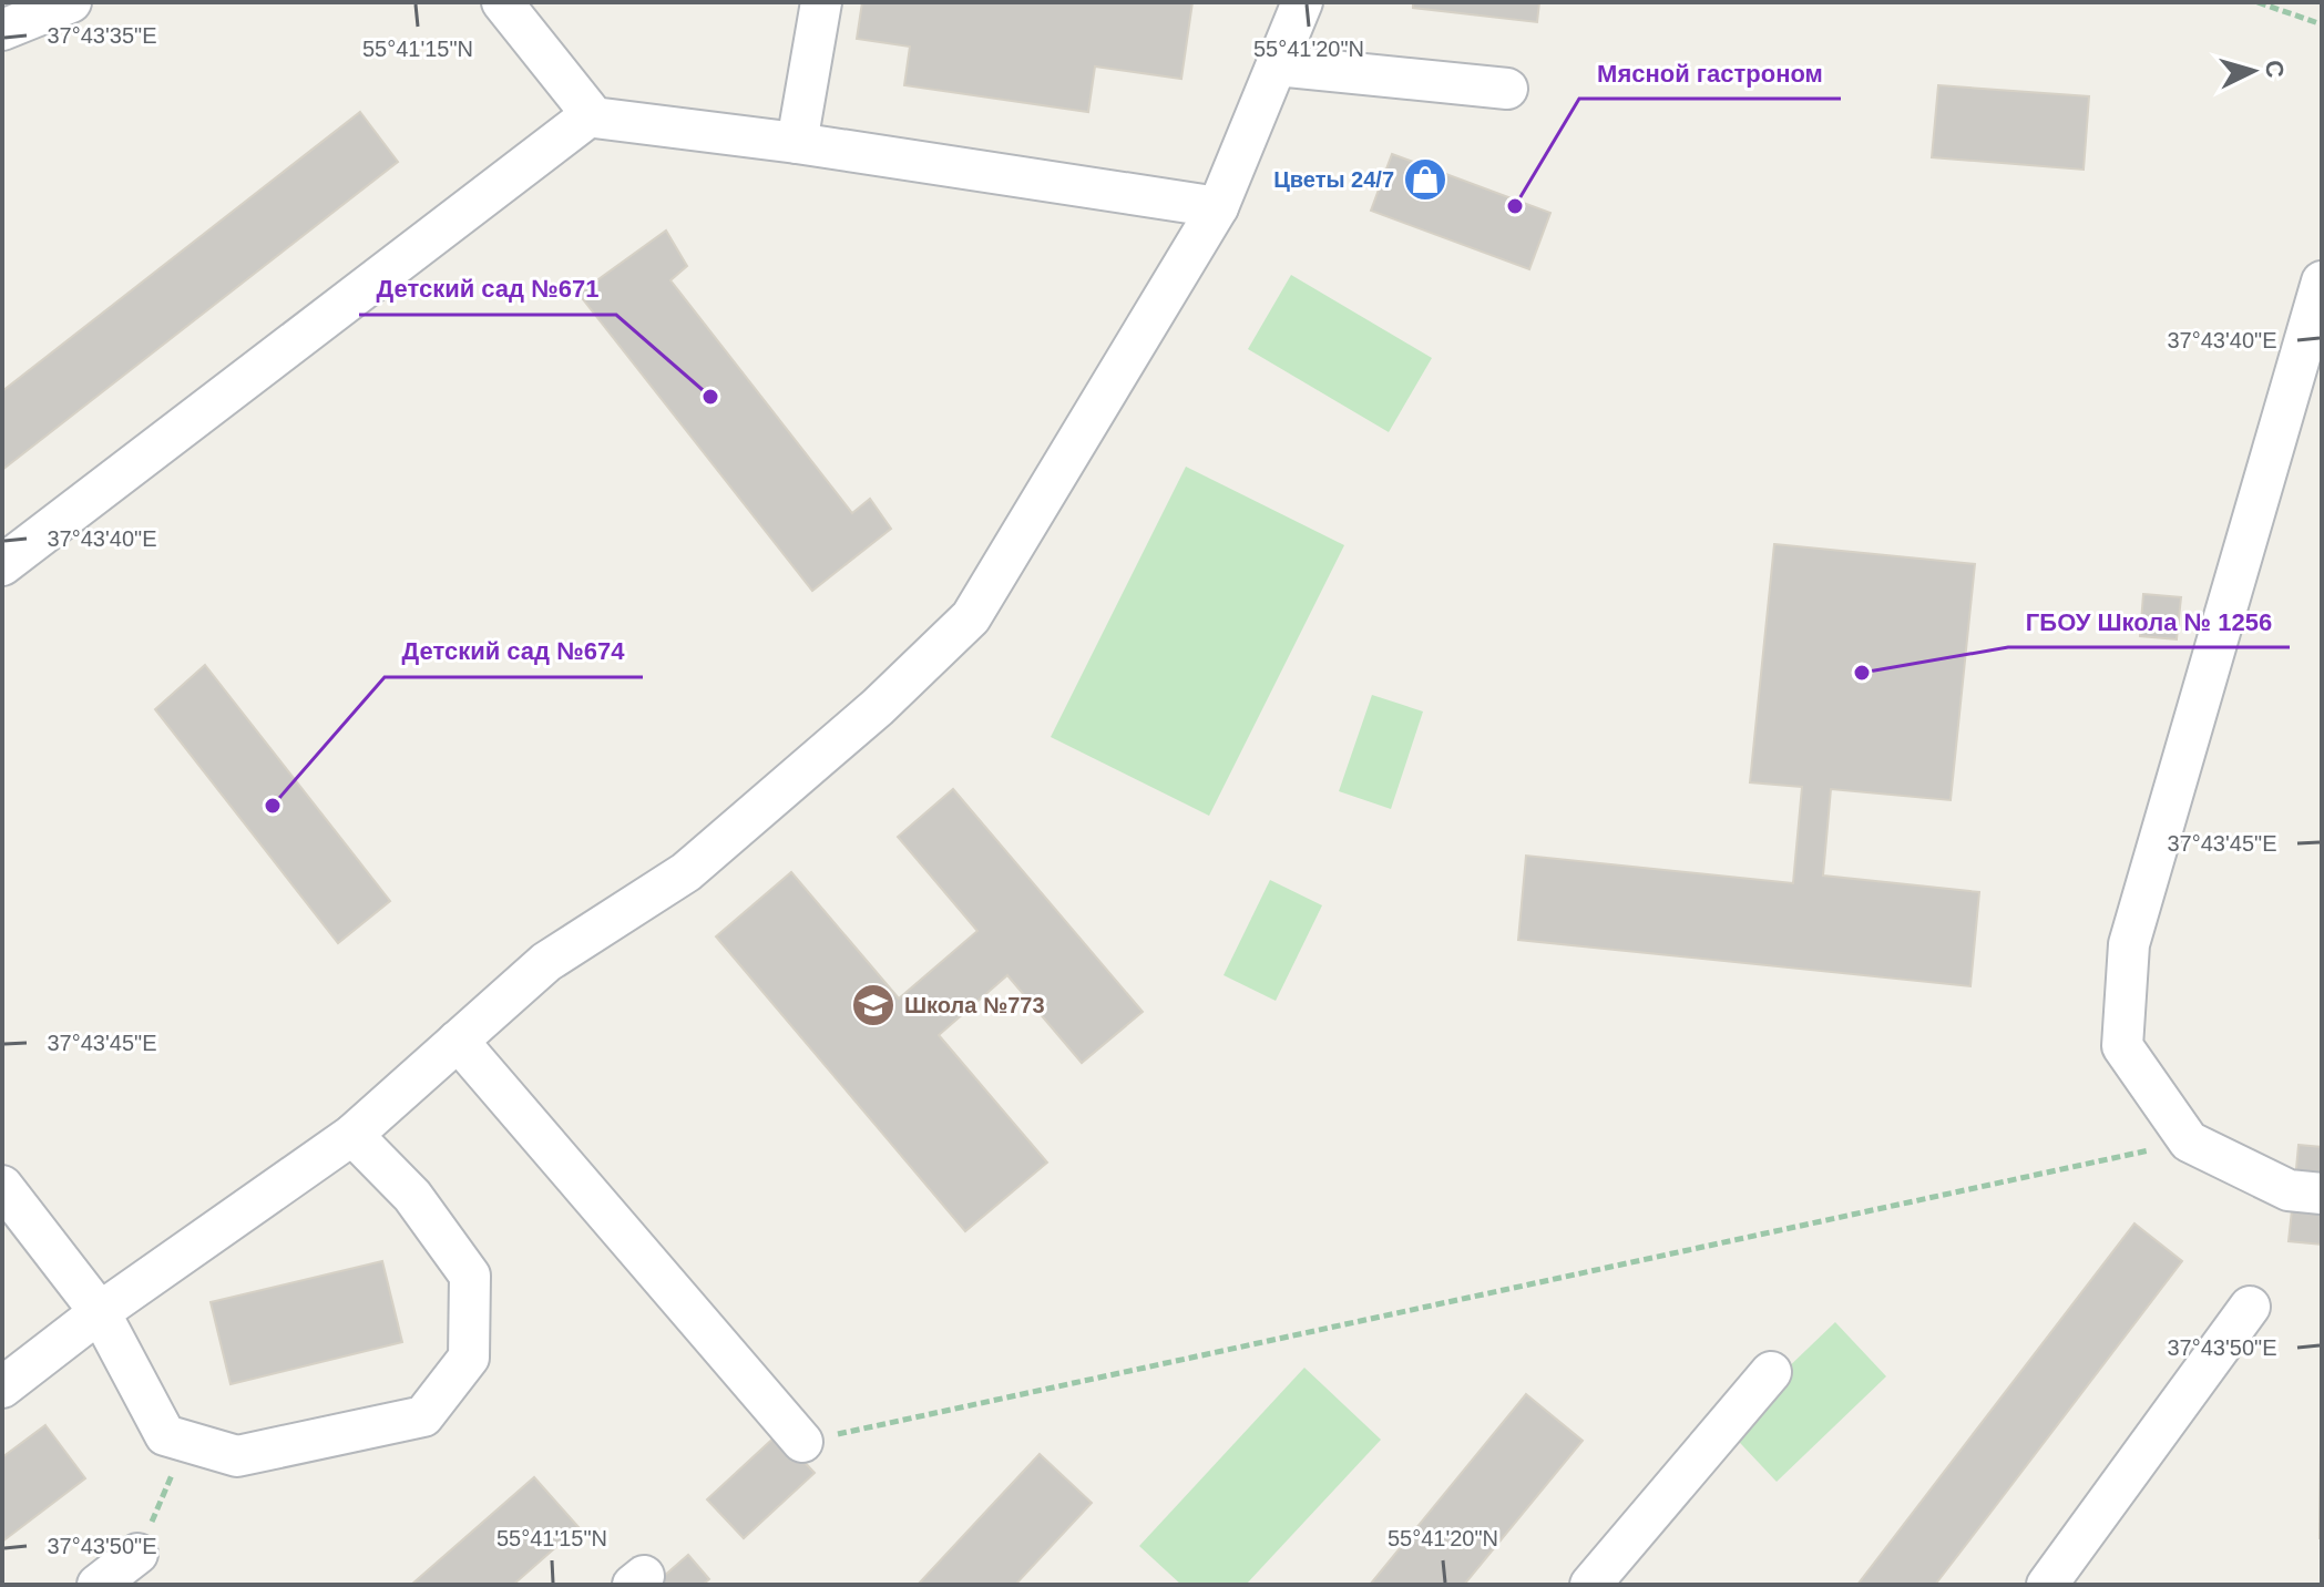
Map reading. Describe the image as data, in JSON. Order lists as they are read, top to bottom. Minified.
{"places":{"shop":["Цветы 24/7"],"other":["Мясной гастроном","Детский сад №671","ГБОУ Школа № 1256","Детский сад №674"],"school or university":["Школа №773"]},"north":"right","coordinates":["37°43'35\"E","55°41'15\"N","55°41'20\"N","37°43'40\"E","37°43'45\"E","37°43'50\"E"]}
